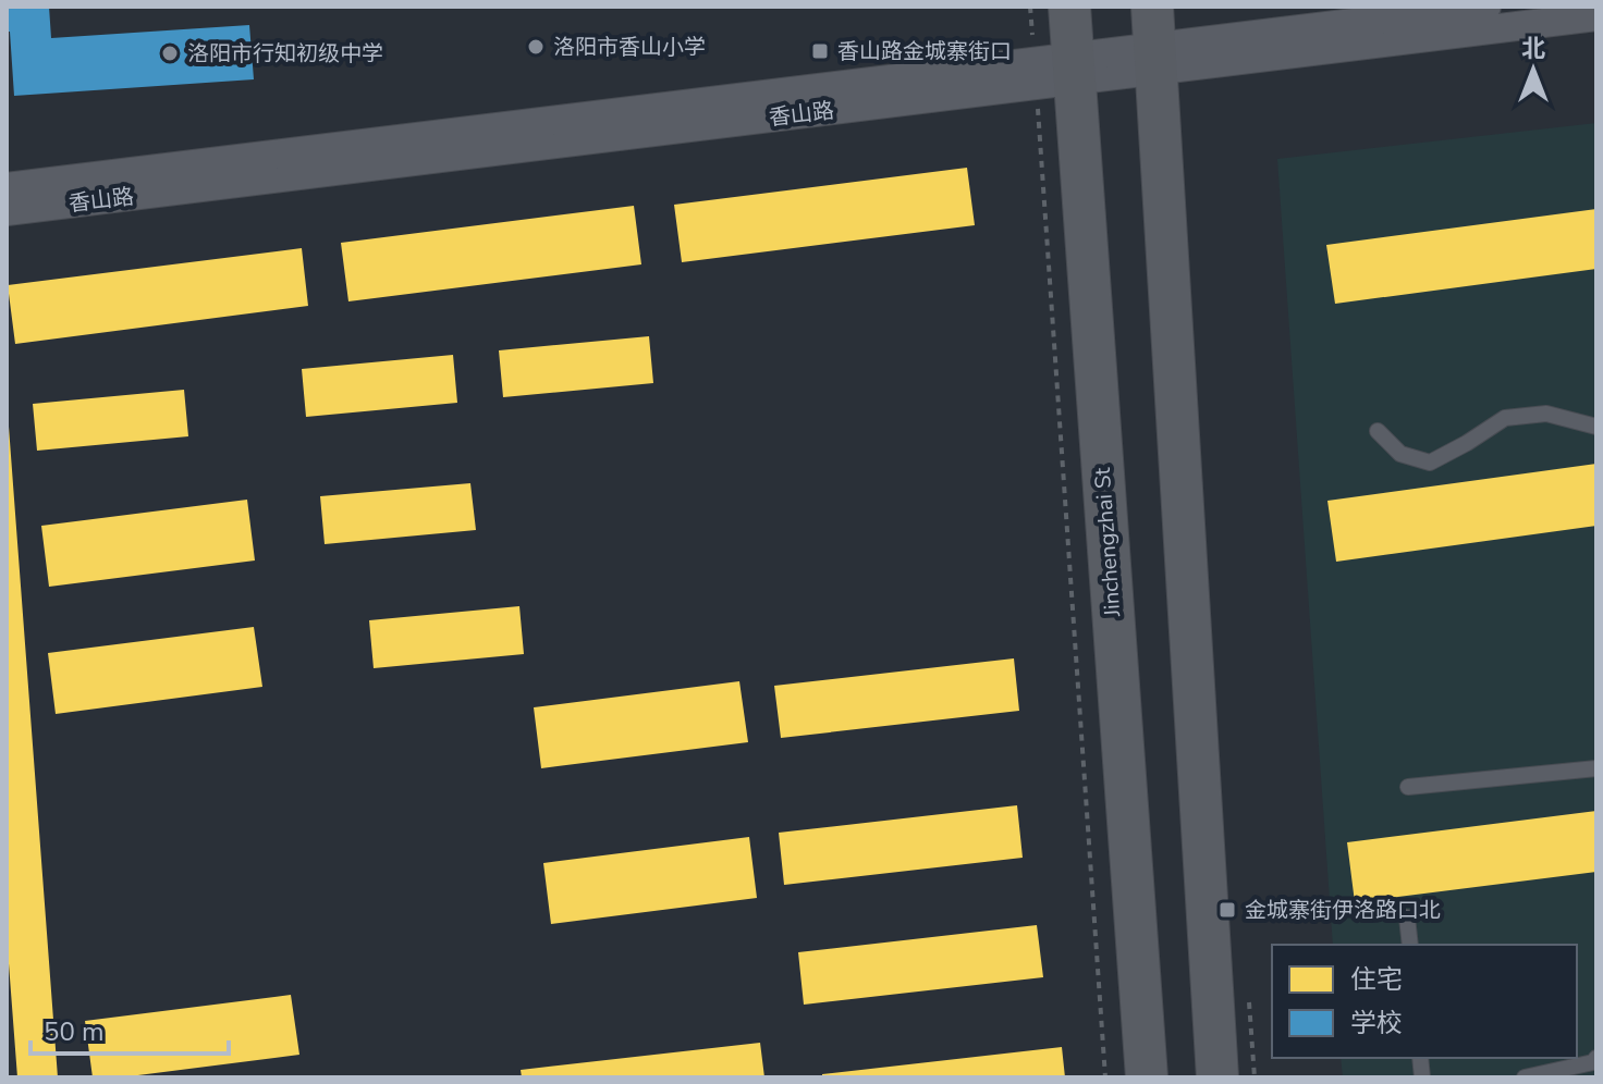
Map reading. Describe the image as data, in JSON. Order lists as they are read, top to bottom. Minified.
{"streets":{"main road":["Jinchengzhai St"],"street":["香山路"]},"crossings":[["香山路","Jinchengzhai St"]],"places":{"other":["洛阳市香山小学","洛阳市行知初级中学"],"transit":["香山路金城寨街口","金城寨街伊洛路口北"]},"legend":["住宅","学校"],"scale_bar":"50 m","north":"top"}
